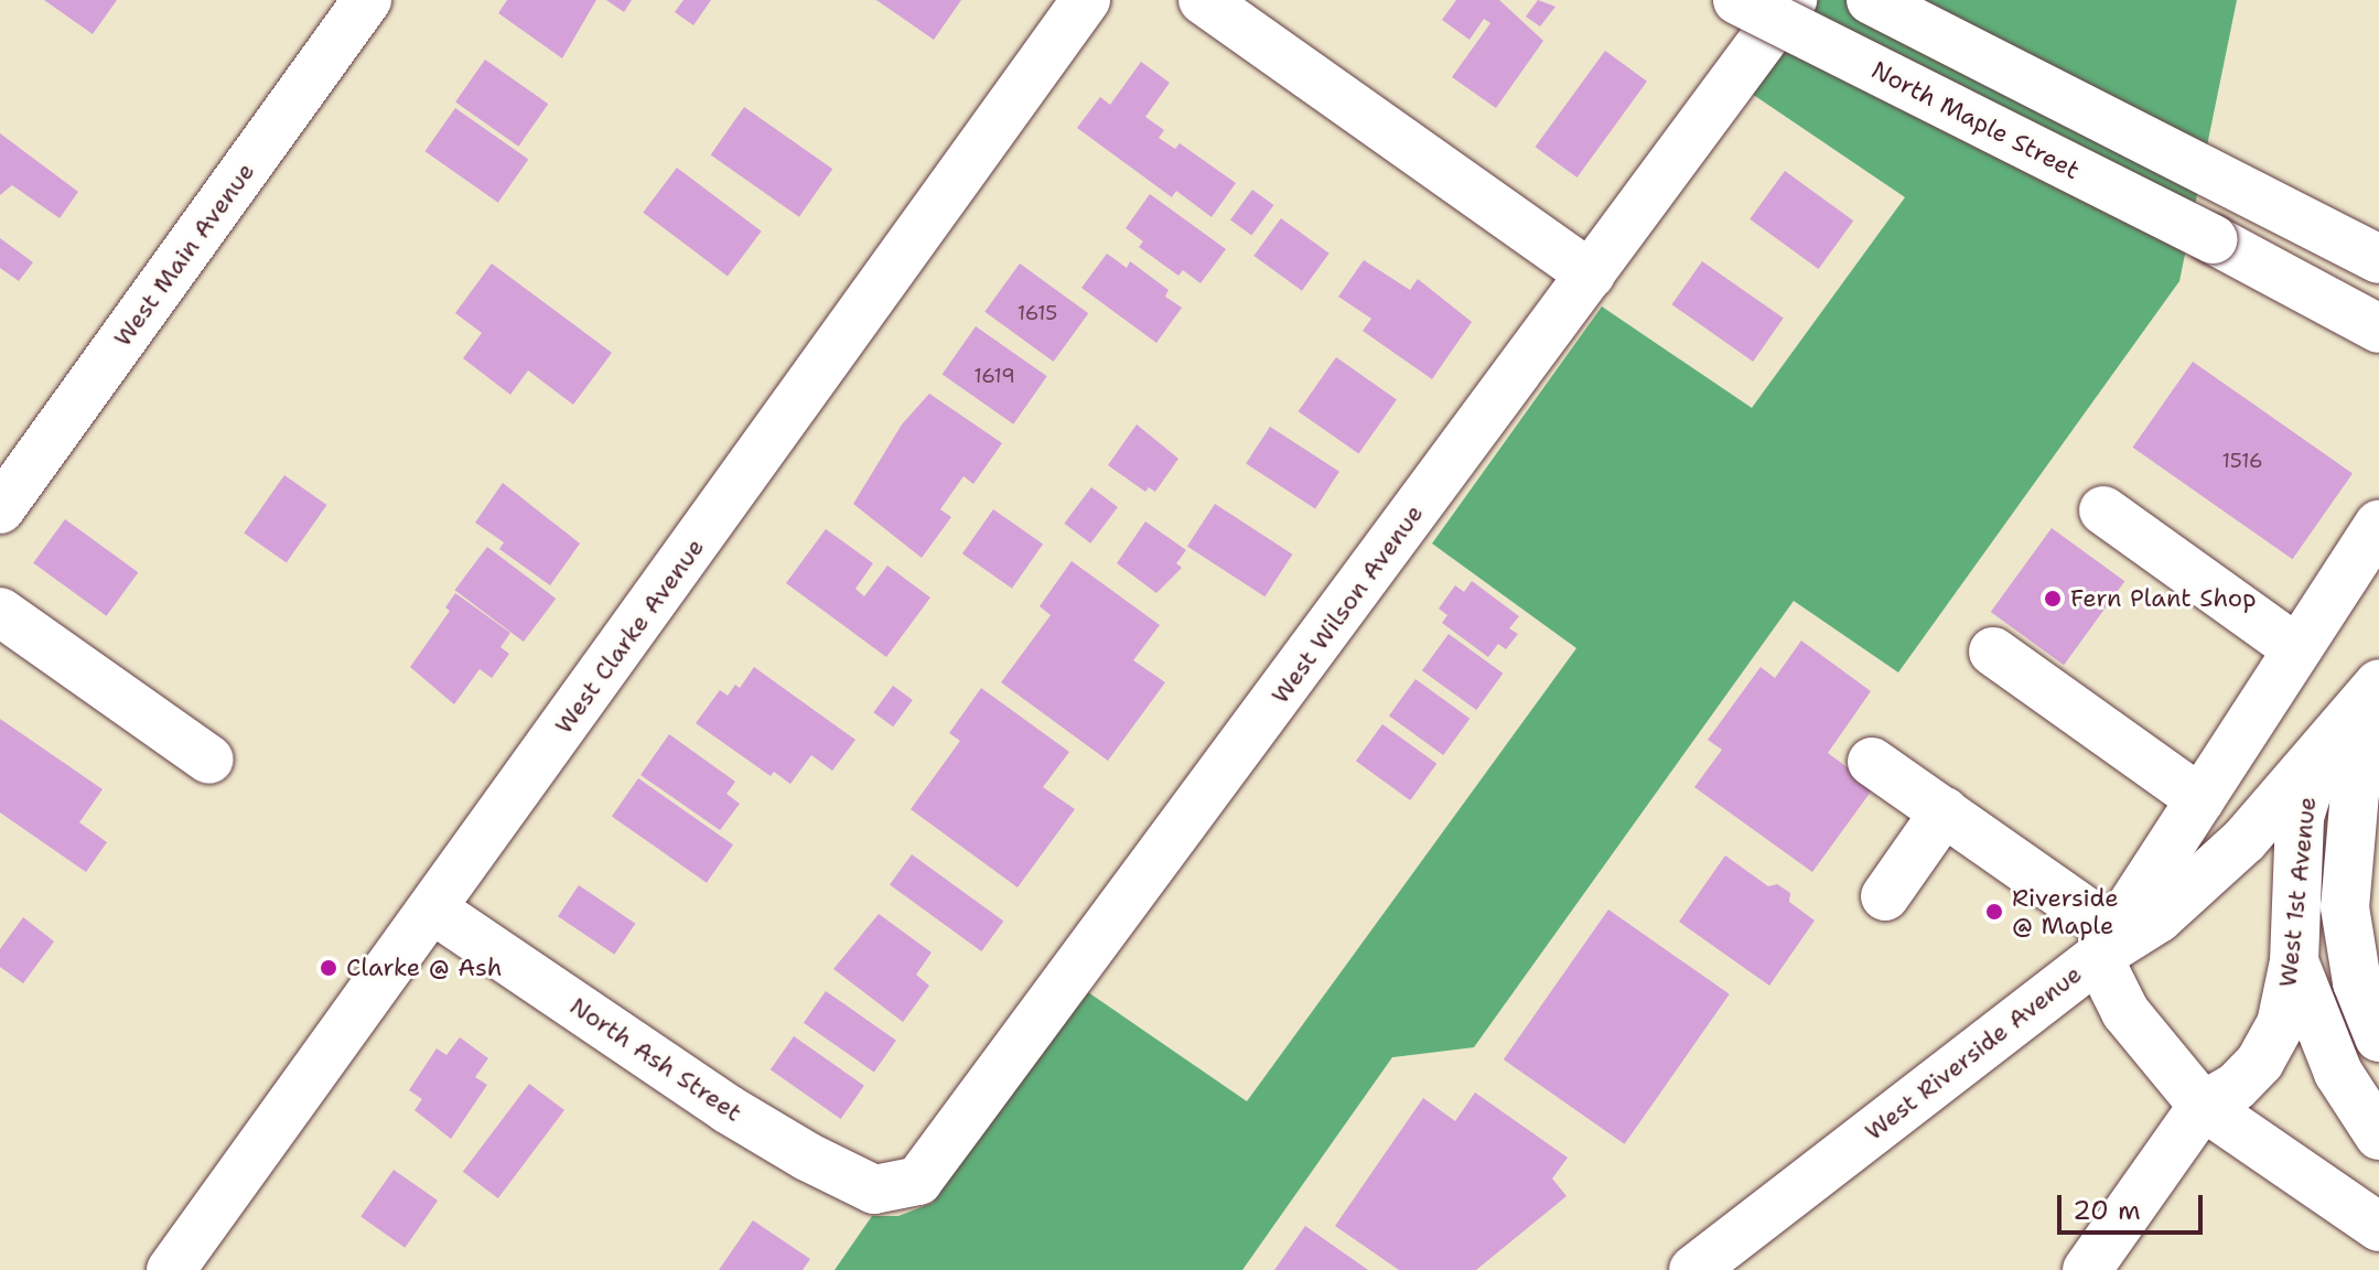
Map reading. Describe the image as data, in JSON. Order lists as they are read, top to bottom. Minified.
{"streets":{"street":["North Maple Street","West Main Avenue","West Wilson Avenue","West Clarke Avenue","West 1st Avenue","West Riverside Avenue","North Ash Street"]},"crossings":[["West Wilson Avenue","North Ash Street"],["West Clarke Avenue","North Ash Street"],["West 1st Avenue","West Riverside Avenue"]],"places":["Fern Plant Shop","Riverside @ Maple","Clarke @ Ash"],"house_numbers":["1615","1619","1516"],"scale_bar":"20 m"}
